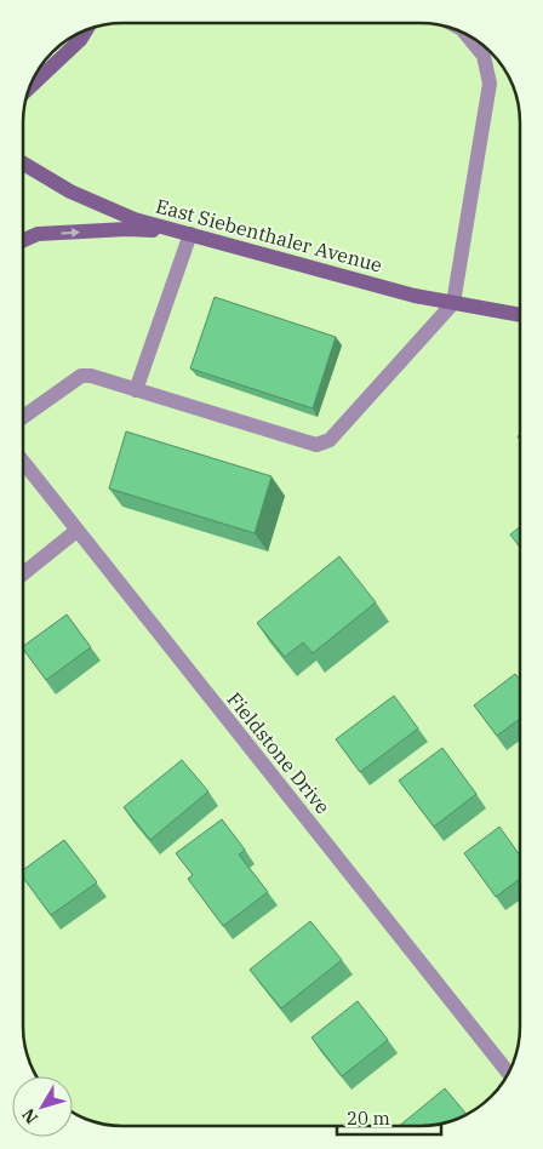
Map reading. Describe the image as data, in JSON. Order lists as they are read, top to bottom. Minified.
{"streets":{"main road":["East Siebenthaler Avenue"],"street":["Fieldstone Drive"]},"scale_bar":"20 m","north":"bottom left"}
